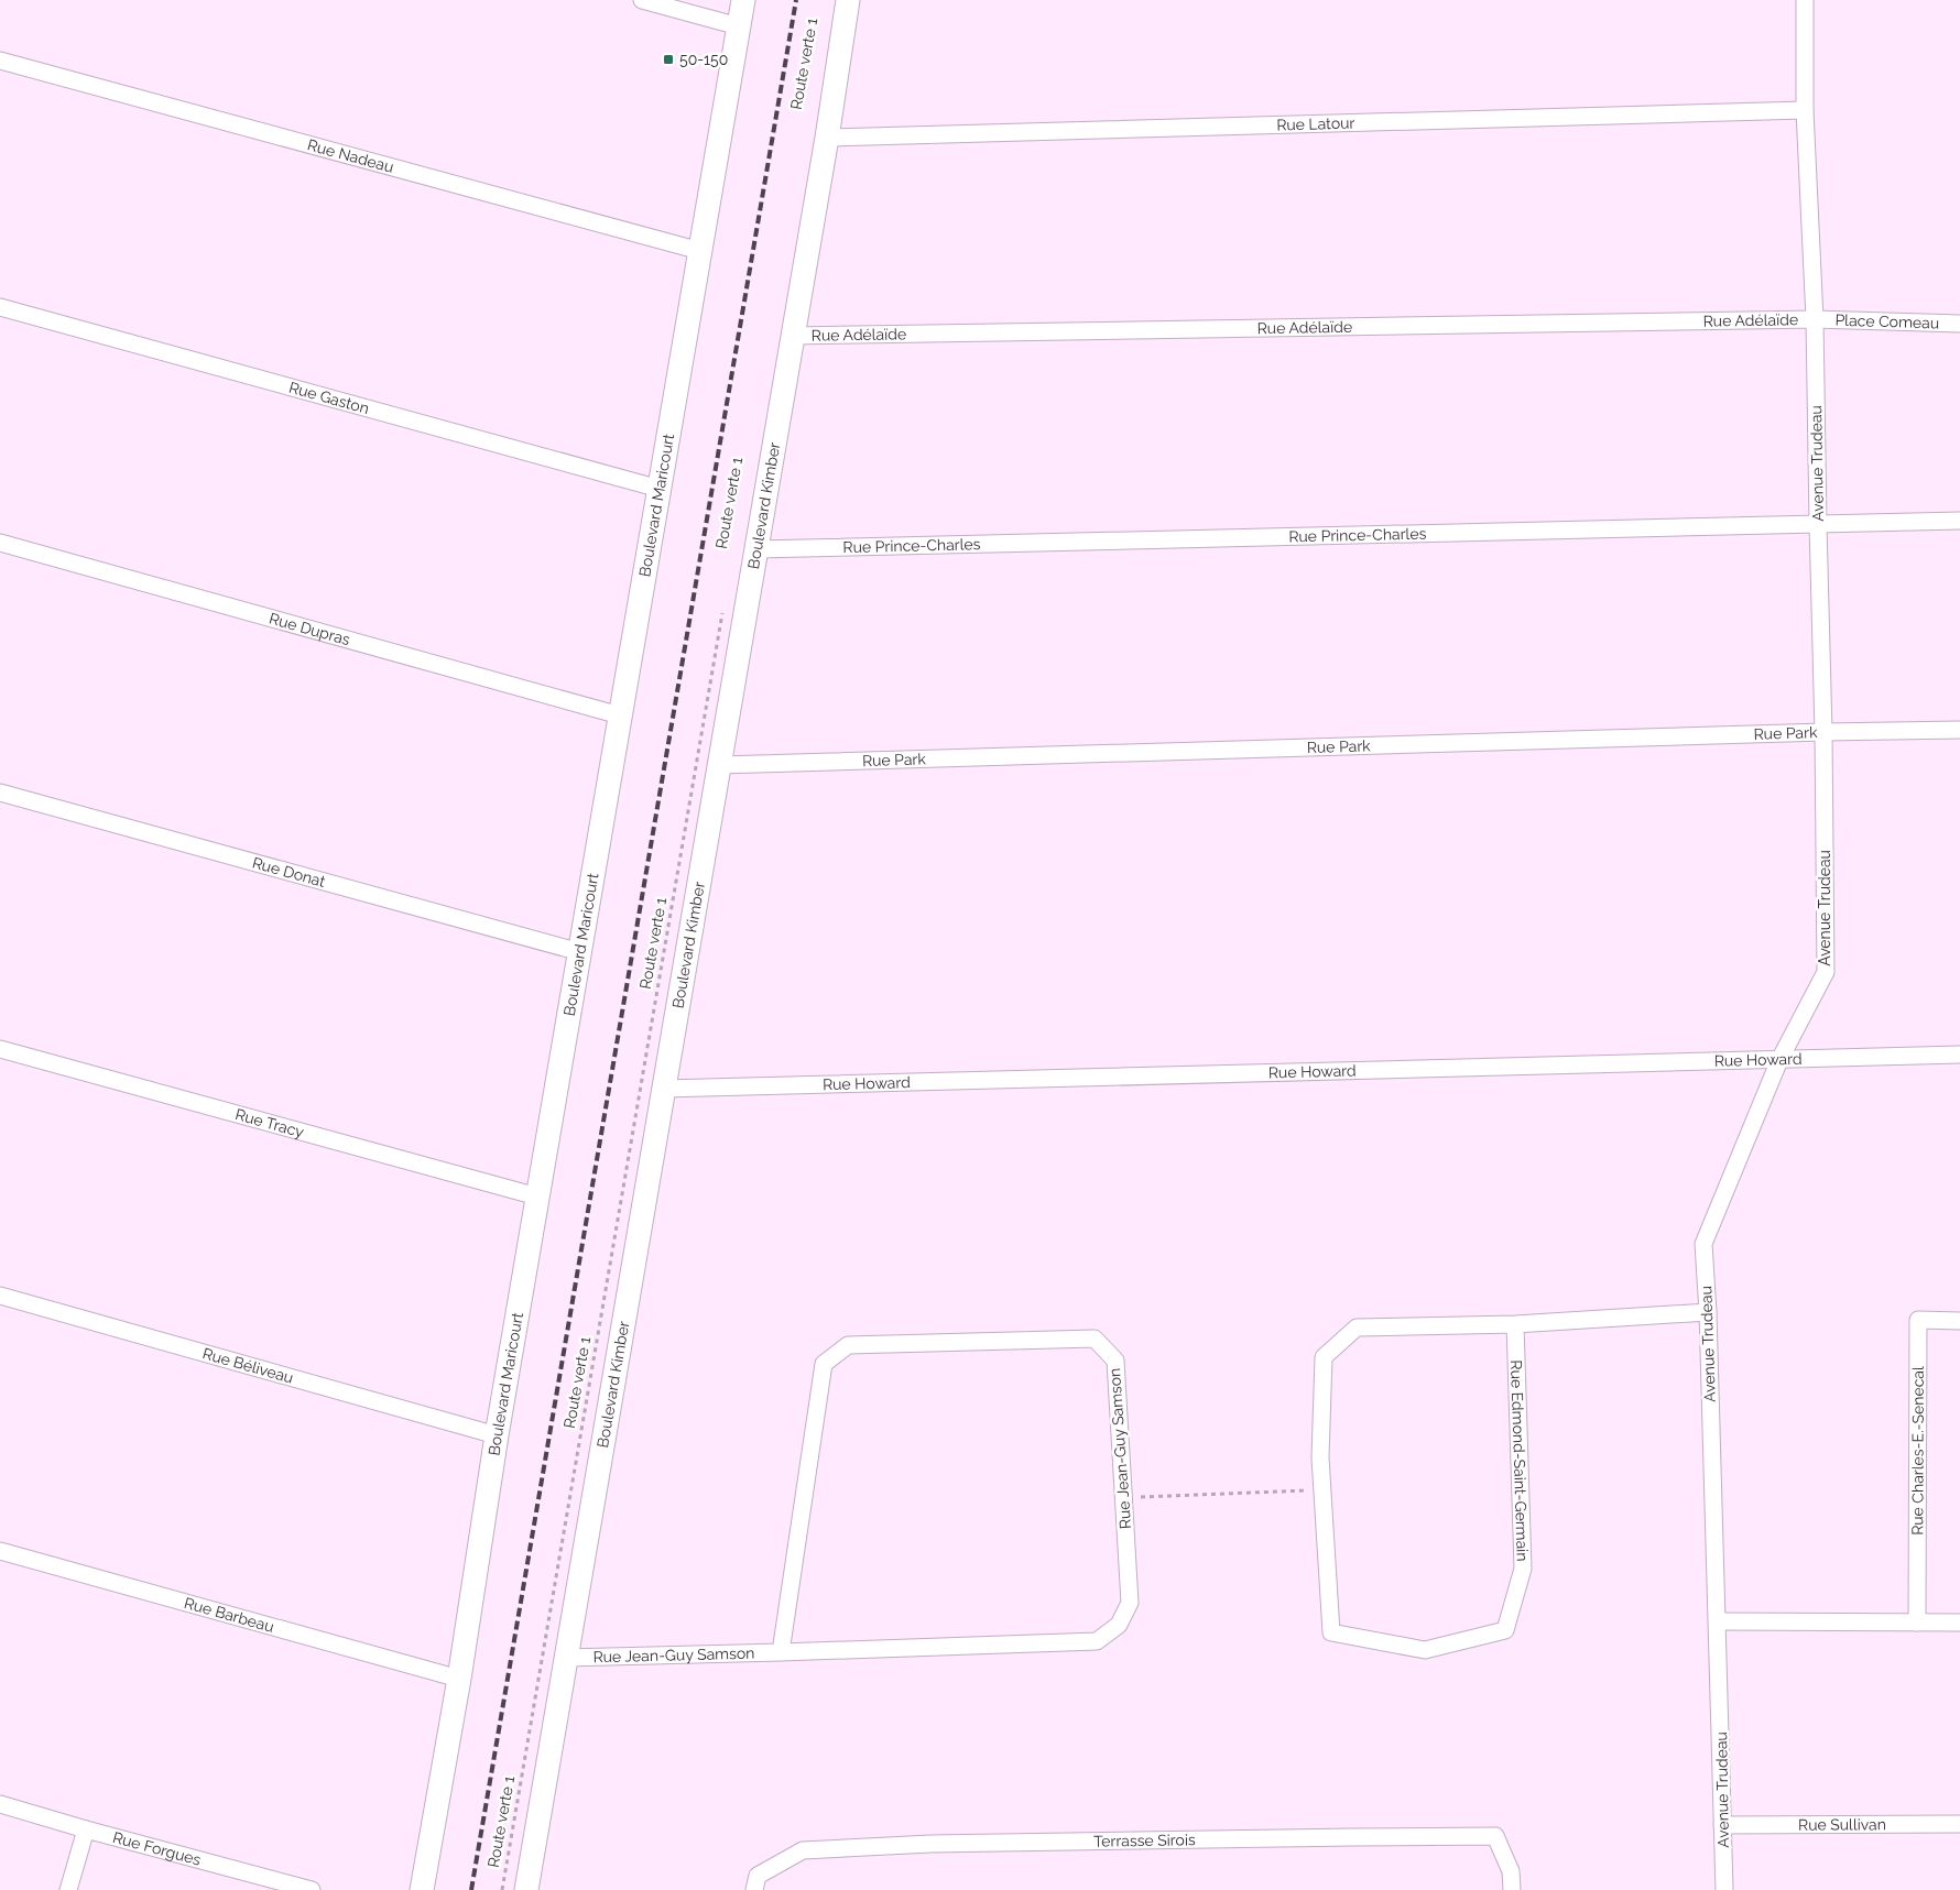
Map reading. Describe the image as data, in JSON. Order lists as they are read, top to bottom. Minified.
{"streets":{"street":["Rue Latour","Rue Nadeau","Rue Adélaïde","Place Comeau","Rue Gaston","Avenue Trudeau","Boulevard Maricourt","Boulevard Kimber","Rue Prince-Charles","Rue Dupras","Rue Park","Rue Donat","Rue Howard","Rue Tracy","Rue Béliveau","Rue Jean-Guy Samson","Rue Charles-E.-Senecal","Rue Edmond-Saint-Germain","Rue Barbeau","Rue Sullivan","Terrasse Sirois","Rue Forgues"],"path":["Route verte 1"]},"crossings":[["Rue Latour","Avenue Trudeau"],["Rue Latour","Boulevard Kimber"],["Rue Nadeau","Boulevard Maricourt"],["Rue Adélaïde","Place Comeau"],["Rue Adélaïde","Avenue Trudeau"],["Rue Adélaïde","Boulevard Kimber"],["Place Comeau","Avenue Trudeau"],["Rue Gaston","Boulevard Maricourt"],["Avenue Trudeau","Rue Prince-Charles"],["Avenue Trudeau","Rue Park"],["Avenue Trudeau","Rue Howard"],["Avenue Trudeau","Rue Edmond-Saint-Germain"],["Avenue Trudeau","Rue Sullivan"],["Boulevard Maricourt","Rue Dupras"],["Boulevard Maricourt","Rue Donat"],["Boulevard Maricourt","Rue Tracy"],["Boulevard Maricourt","Rue Béliveau"],["Boulevard Maricourt","Rue Barbeau"],["Boulevard Kimber","Rue Prince-Charles"],["Boulevard Kimber","Rue Park"],["Boulevard Kimber","Rue Howard"],["Boulevard Kimber","Rue Jean-Guy Samson"]],"places":{"transit":["50-150"]}}
